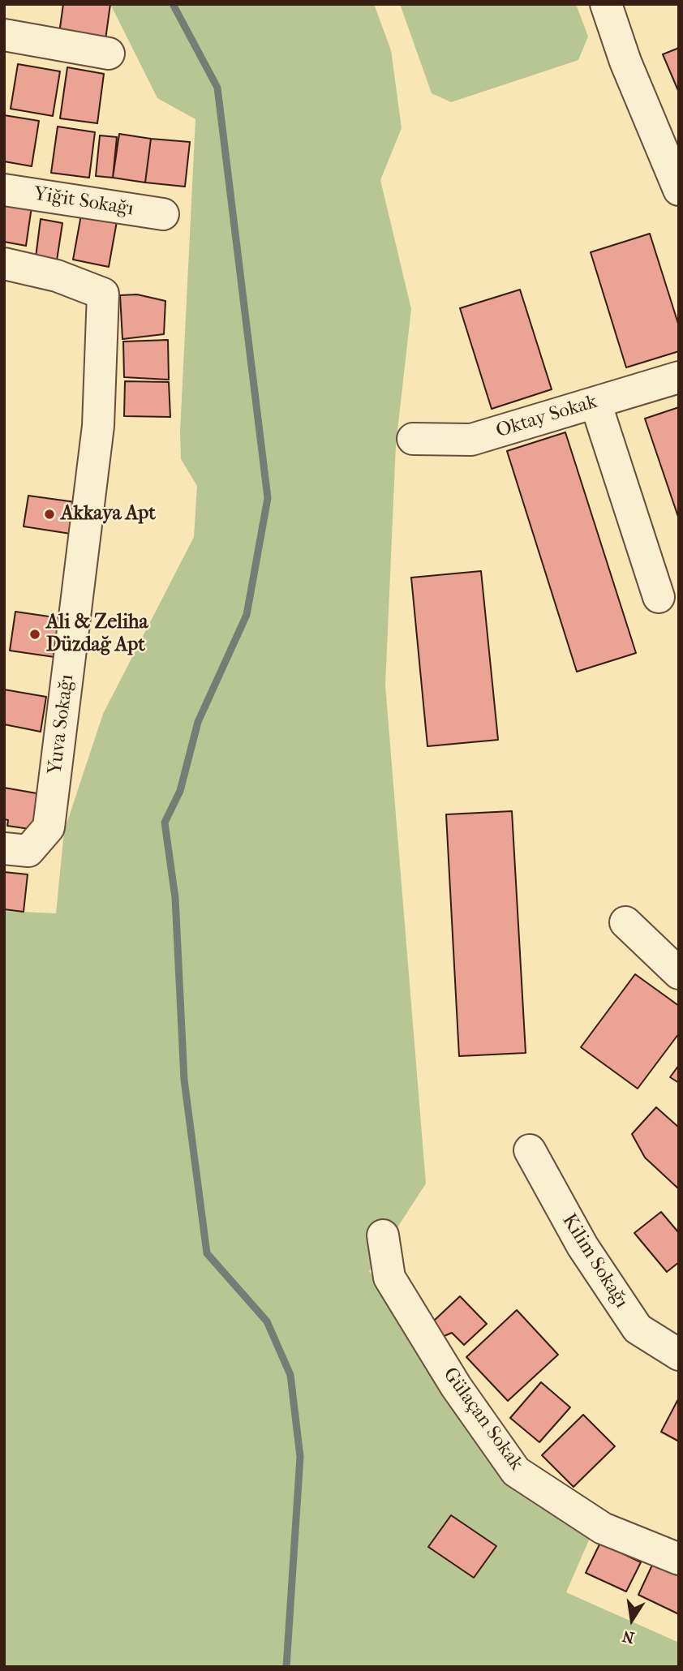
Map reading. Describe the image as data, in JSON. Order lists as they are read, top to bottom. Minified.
{"streets":{"street":["Yiğit Sokağı","Oktay Sokak","Yuva Sokağı","Kilim Sokağı","Gülaçan Sokak"]},"places":["Akkaya Apt","Ali & Zeliha Düzdağ Apt"],"north":"bottom"}
